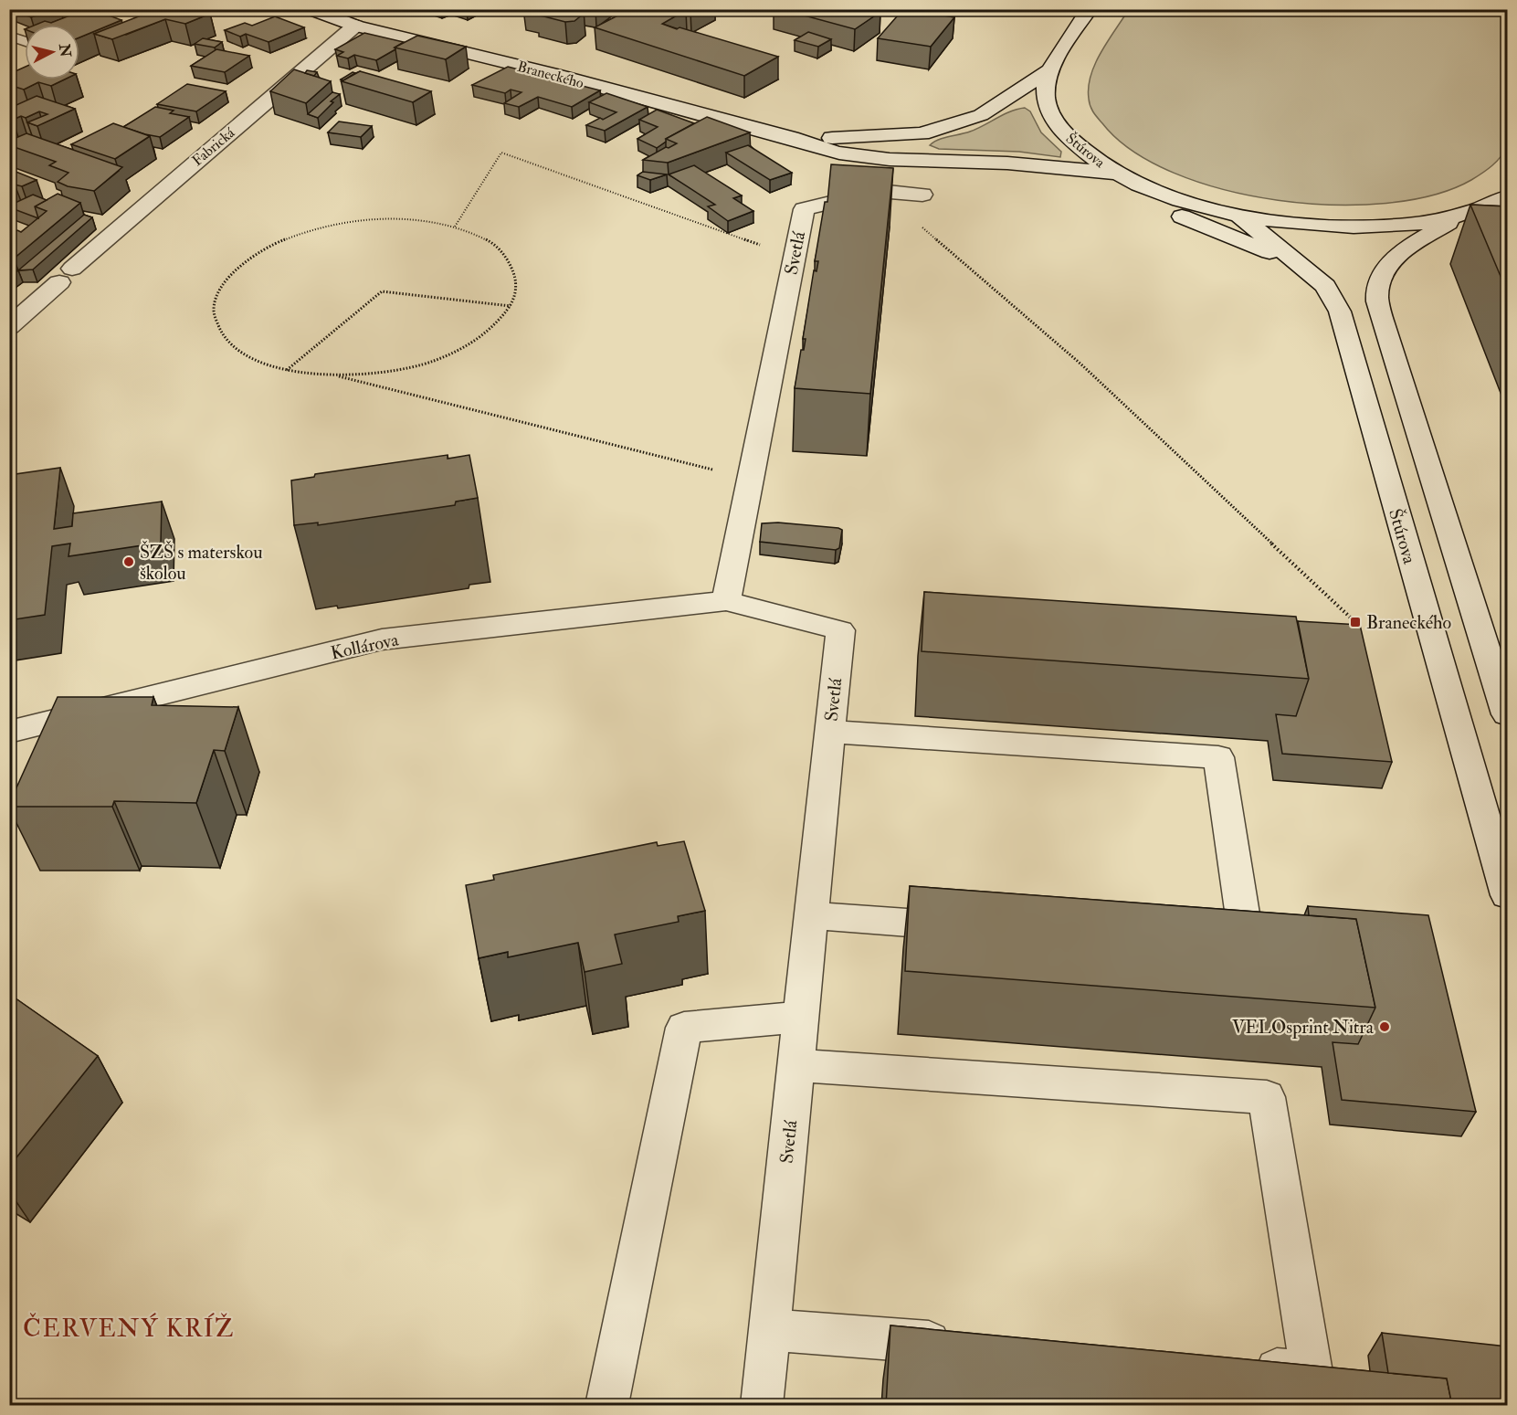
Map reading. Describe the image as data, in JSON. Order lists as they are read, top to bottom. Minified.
{"streets":{"street":["Braneckého","Fabrická","Štúrova","Svetlá","Kollárova"]},"crossings":[["Braneckého","Fabrická"],["Svetlá","Kollárova"]],"districts":["ČERVENÝ KRÍŽ"],"places":{"other":["ŠZŠ s materskou školou","VELOsprint Nitra"],"transit":["Braneckého"]},"north":"right"}
